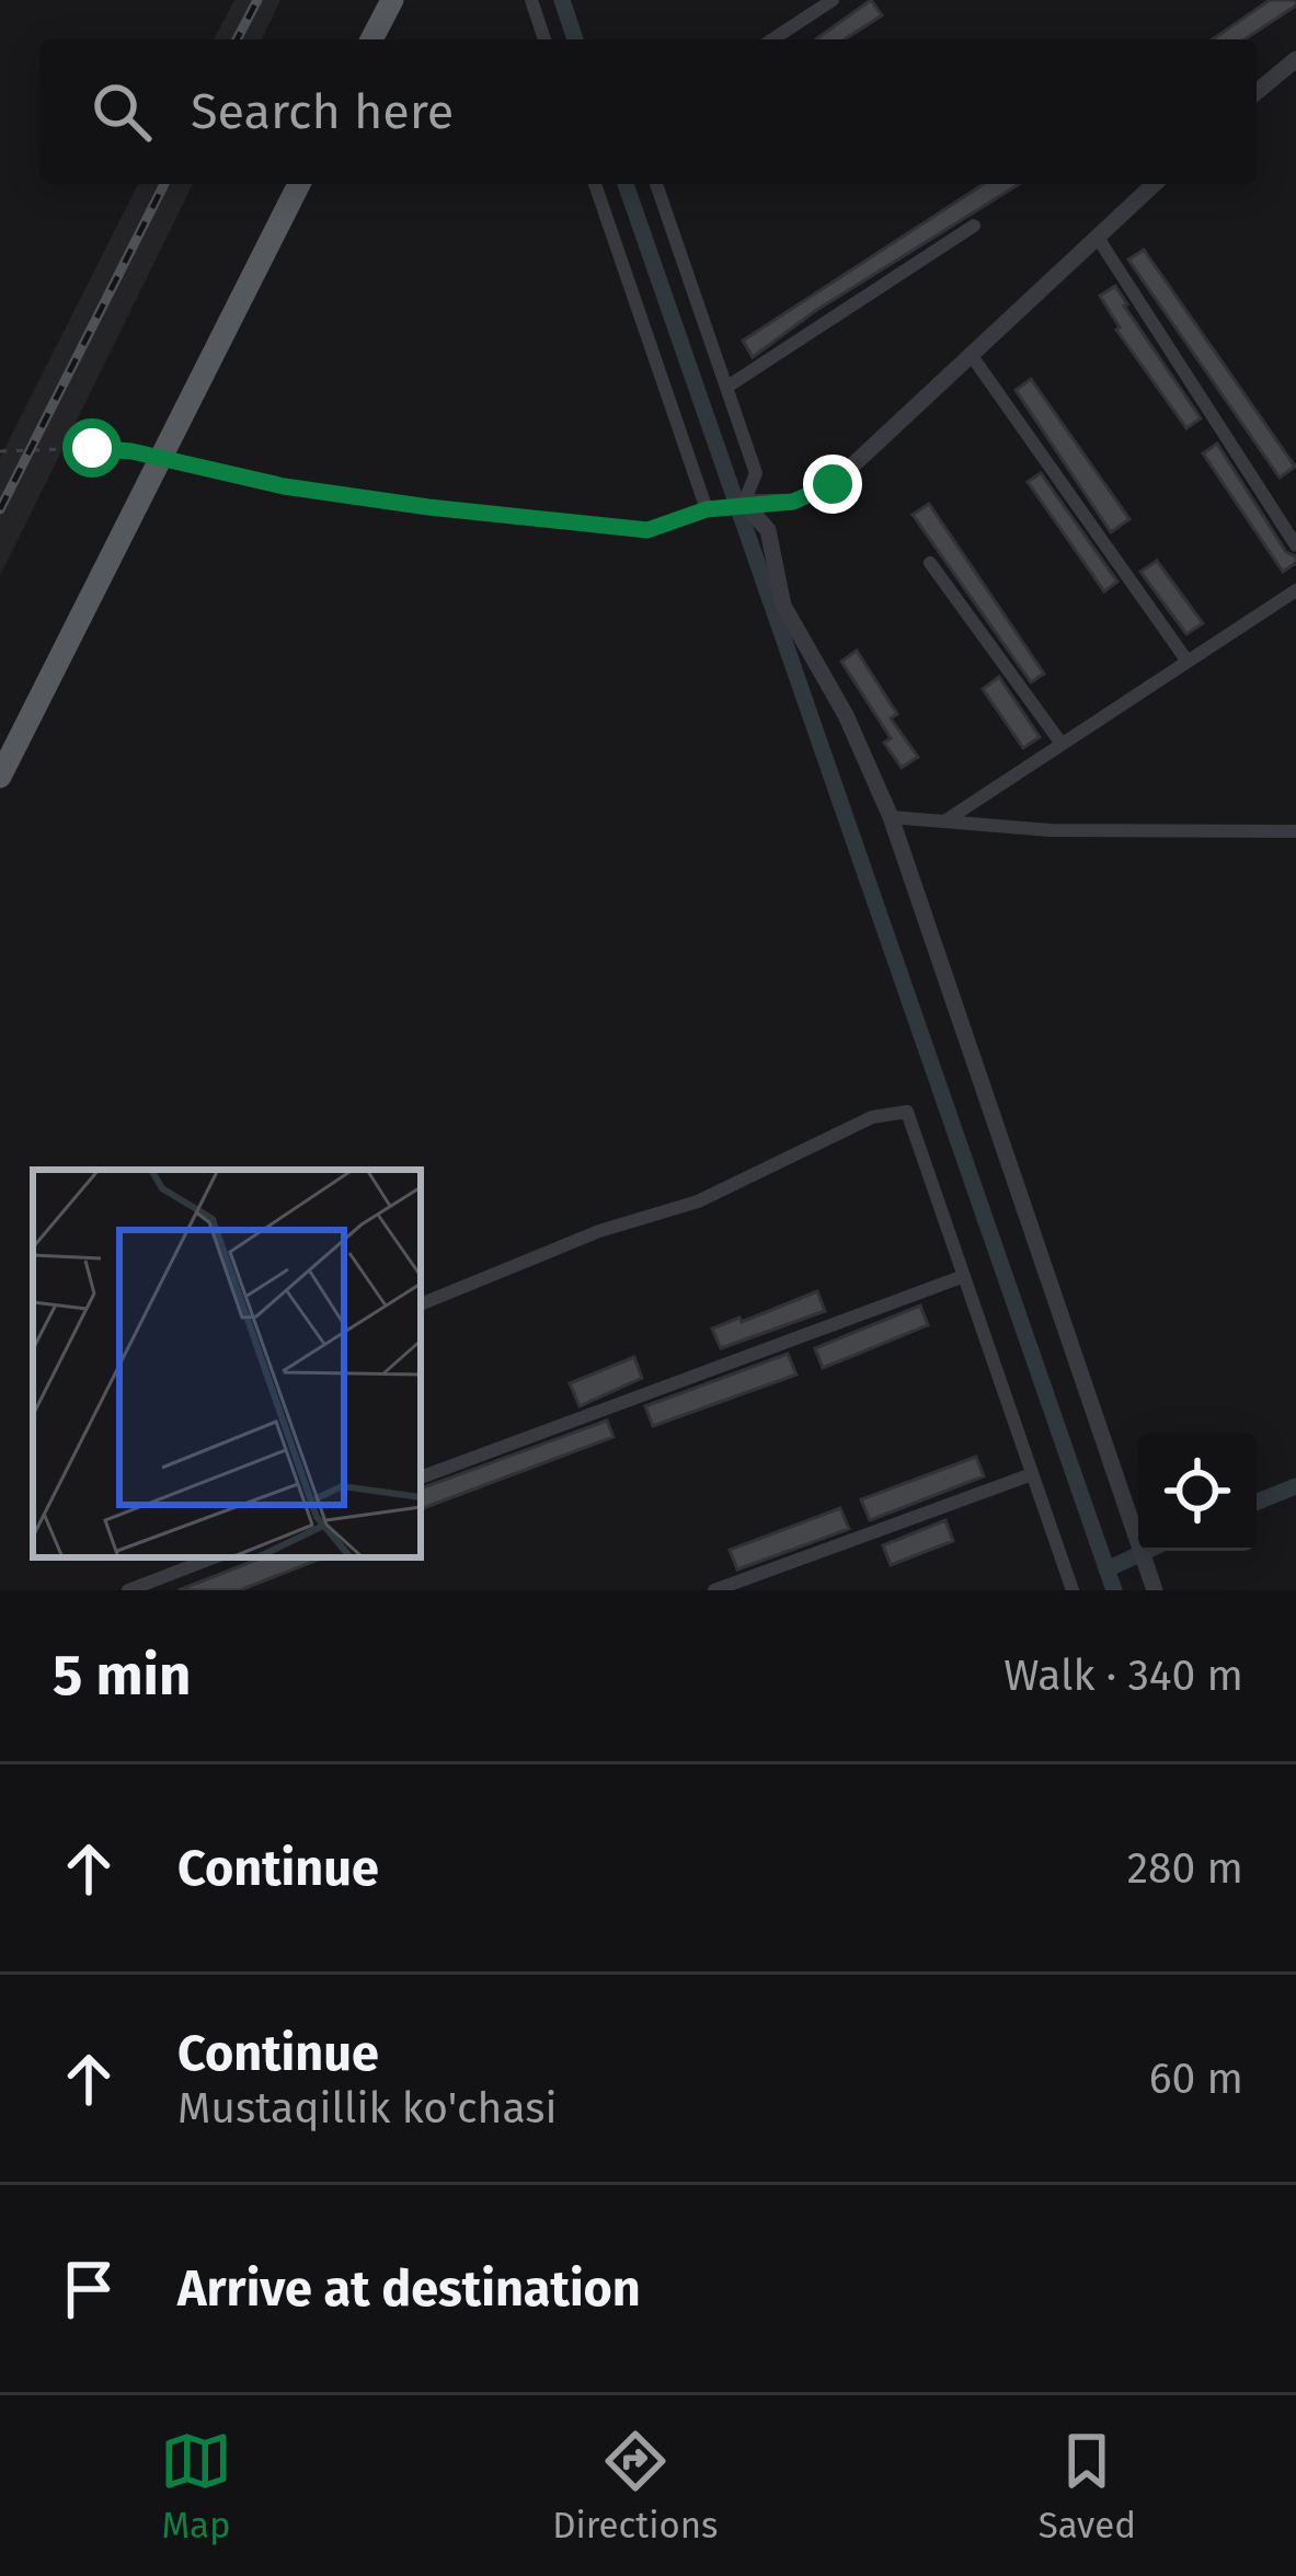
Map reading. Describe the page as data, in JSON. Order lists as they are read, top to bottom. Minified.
{"page":{"search":"Search here","heading":["5 min","Walk · 340 m"],"list":[["Continue","280 m"],["Continue","Mustaqillik ko'chasi","60 m"],"Arrive at destination"],"nav":["Map","Directions","Saved"]}}
